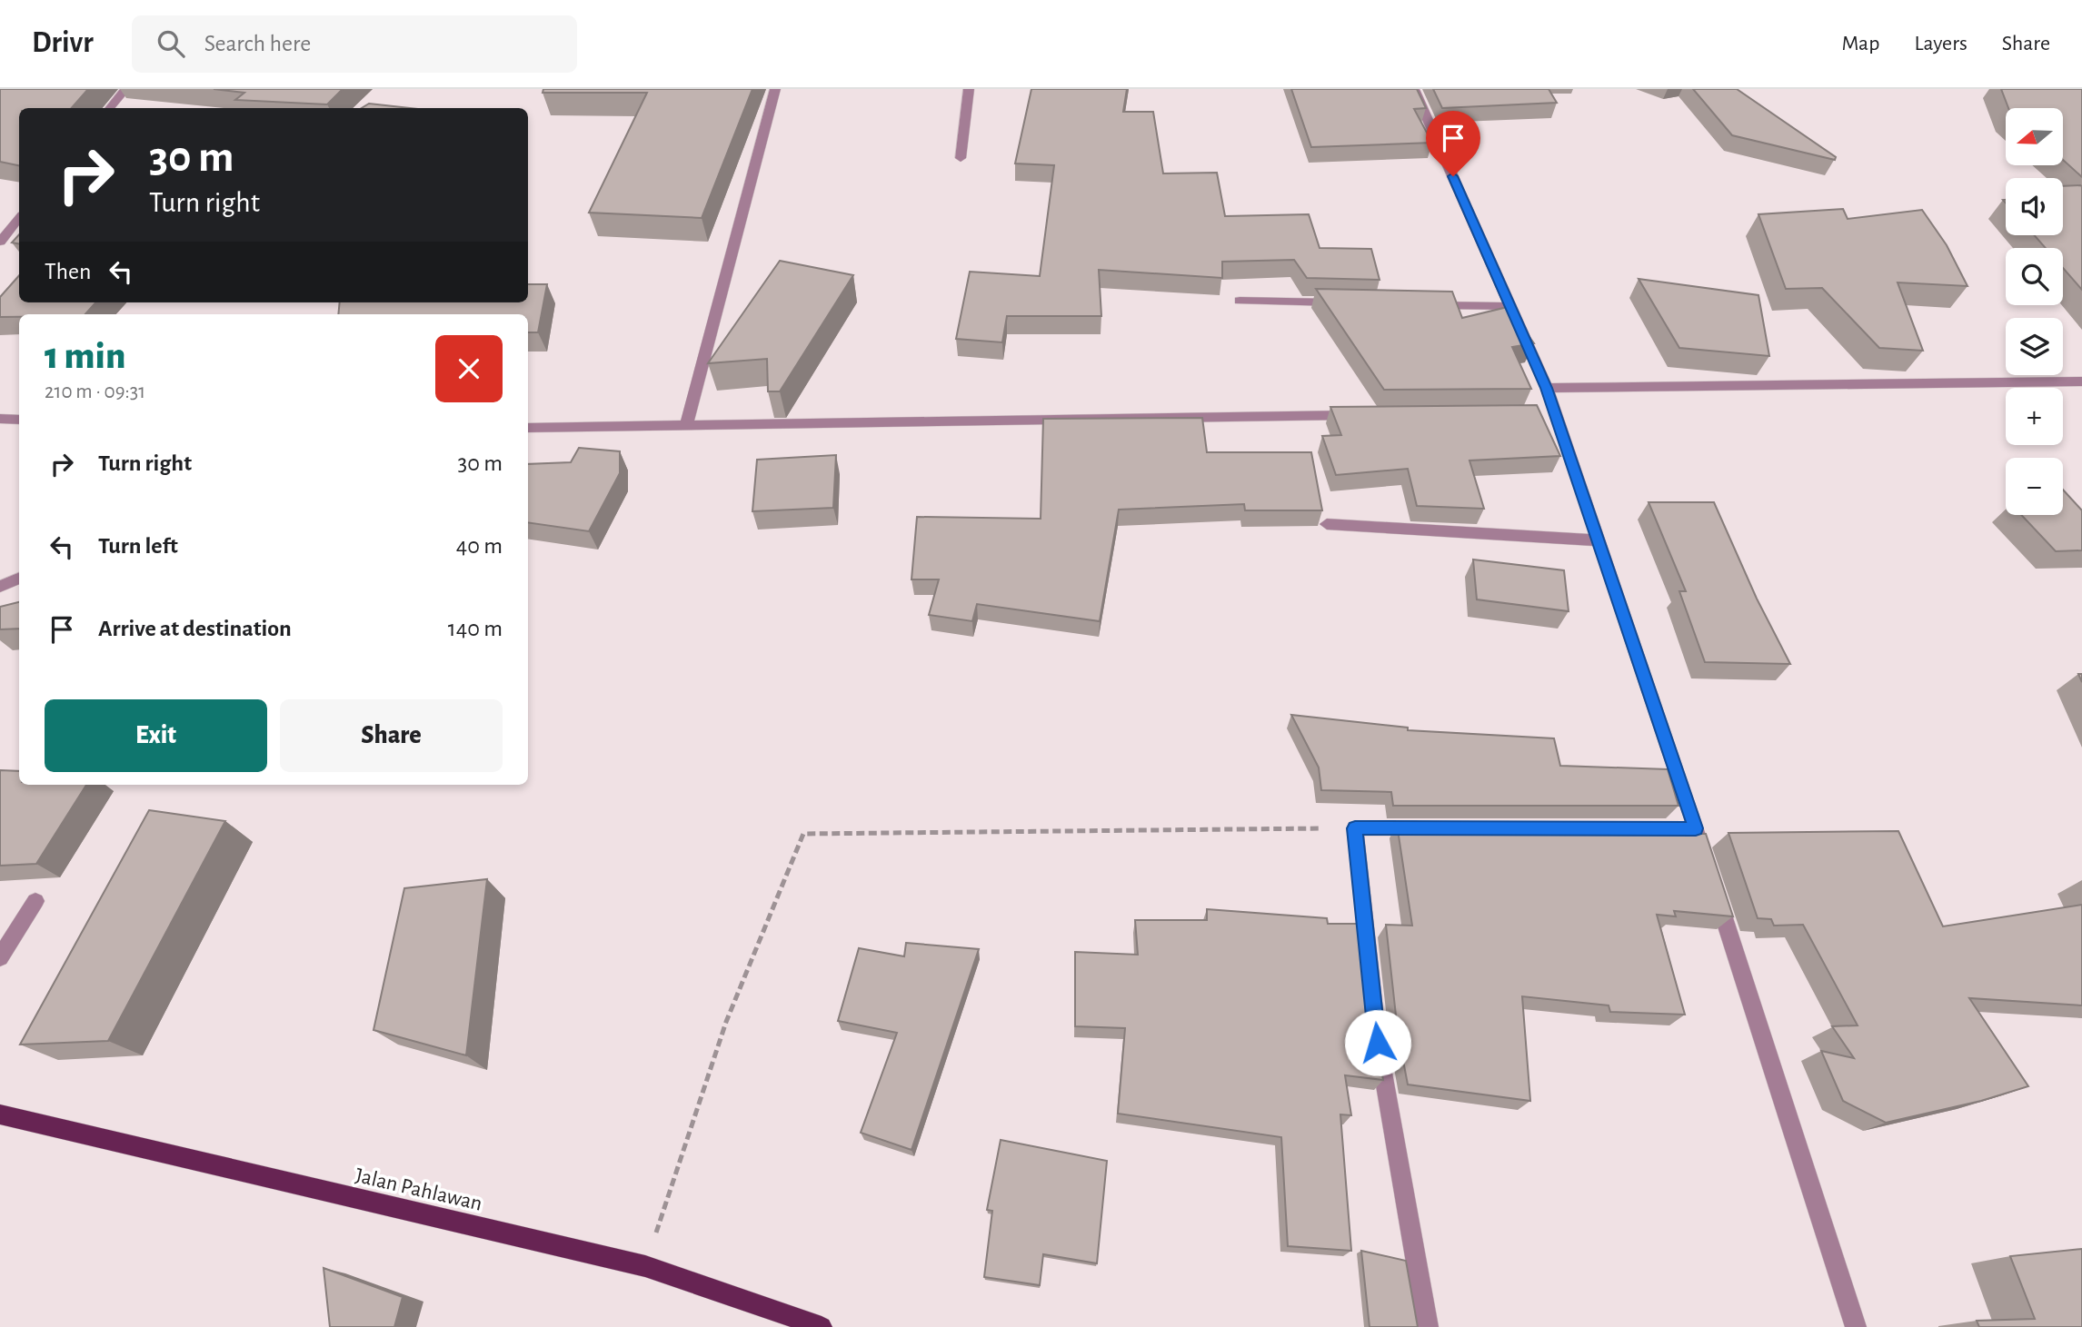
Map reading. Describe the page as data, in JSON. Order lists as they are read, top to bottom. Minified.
{"streets":{"main road":["Jalan Pahlawan"]},"north":"left","page":{"header":"Drivr","search":"Search here","nav":["Map","Layers","Share"],"map_buttons":["+","−"],"turn":["30 m","Turn right"],"then":"Then","heading":["1 min","210 m · 09:31"],"list":[{"name":"Turn right","value":"30 m"},{"name":"Turn left","value":"40 m"},{"name":"Arrive at destination","value":"140 m"}],"buttons":["Exit","Share"]}}
